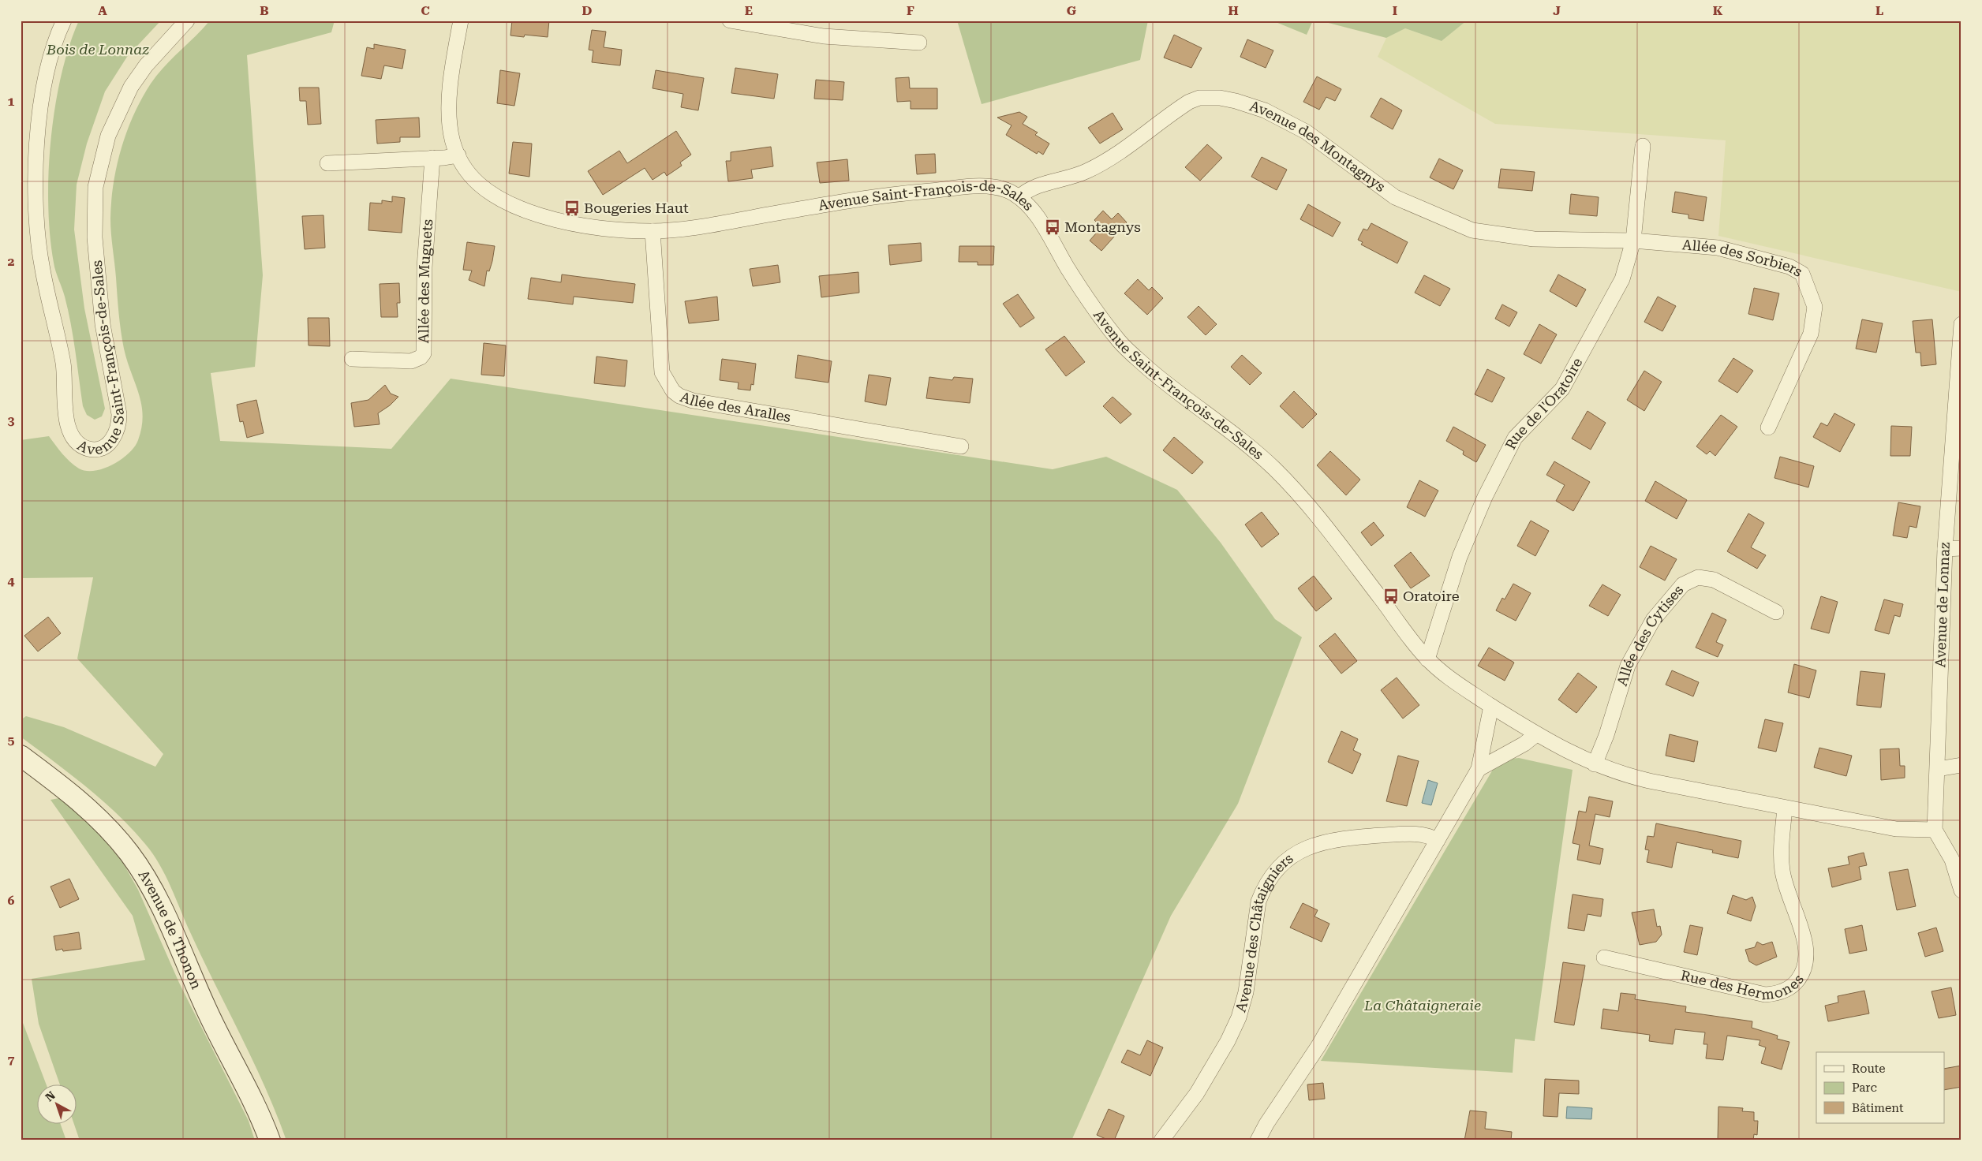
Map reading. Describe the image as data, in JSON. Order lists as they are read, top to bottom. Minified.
{"streets":{"main road":["Avenue de Thonon"],"street":["Avenue des Montagnys","Avenue Saint-François-de-Sales","Allée des Sorbiers","Allée des Muguets","Rue de l'Oratoire","Allée des Aralles","Avenue de Lonnaz","Allée des Cytises","Avenue des Châtaigniers","Rue des Hermones"]},"crossings":[["Avenue des Montagnys","Avenue Saint-François-de-Sales"],["Avenue des Montagnys","Allée des Sorbiers"],["Avenue des Montagnys","Rue de l'Oratoire"],["Avenue Saint-François-de-Sales","Rue de l'Oratoire"],["Avenue Saint-François-de-Sales","Allée des Aralles"],["Allée des Sorbiers","Rue de l'Oratoire"]],"parks":["Bois de Lonnaz","La Châtaigneraie"],"places":{"bus stop":["Bougeries Haut","Montagnys","Oratoire"]},"legend":["Route","Parc","Bâtiment"],"north":"top left","grid":{"columns":["A","B","C","D","E","F","G","H","I","J","K","L"],"rows":["1","2","3","4","5","6","7"]}}
